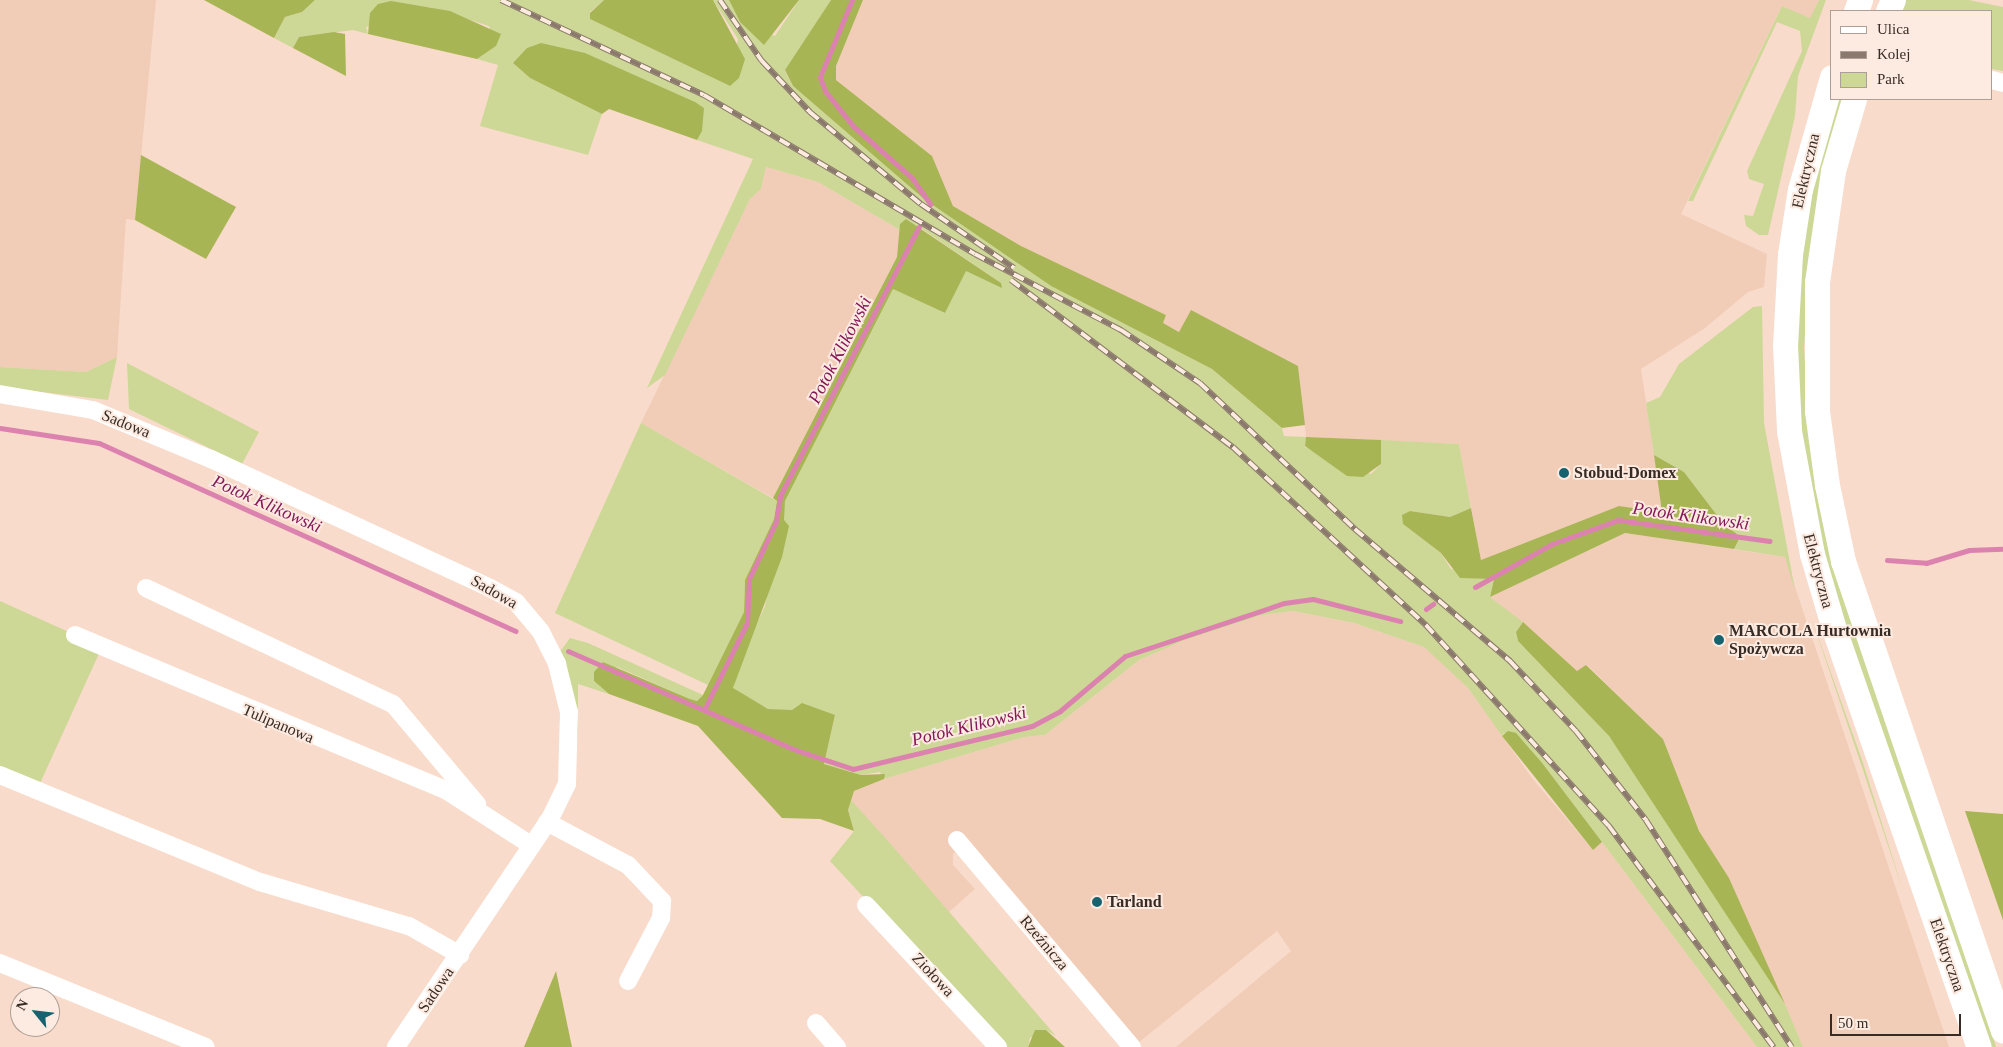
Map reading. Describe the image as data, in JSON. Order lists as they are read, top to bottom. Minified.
{"streets":{"main road":["Elektryczna"],"street":["Sadowa","Tulipanowa","Rzeźnicza","Ziołowa"]},"crossings":[["Sadowa","Tulipanowa"]],"water":["Potok Klikowski"],"places":["Stobud-Domex","MARCOLA Hurtownia Spożywcza","Tarland"],"legend":["Ulica","Kolej","Park"],"scale_bar":"50 m","north":"top left"}
